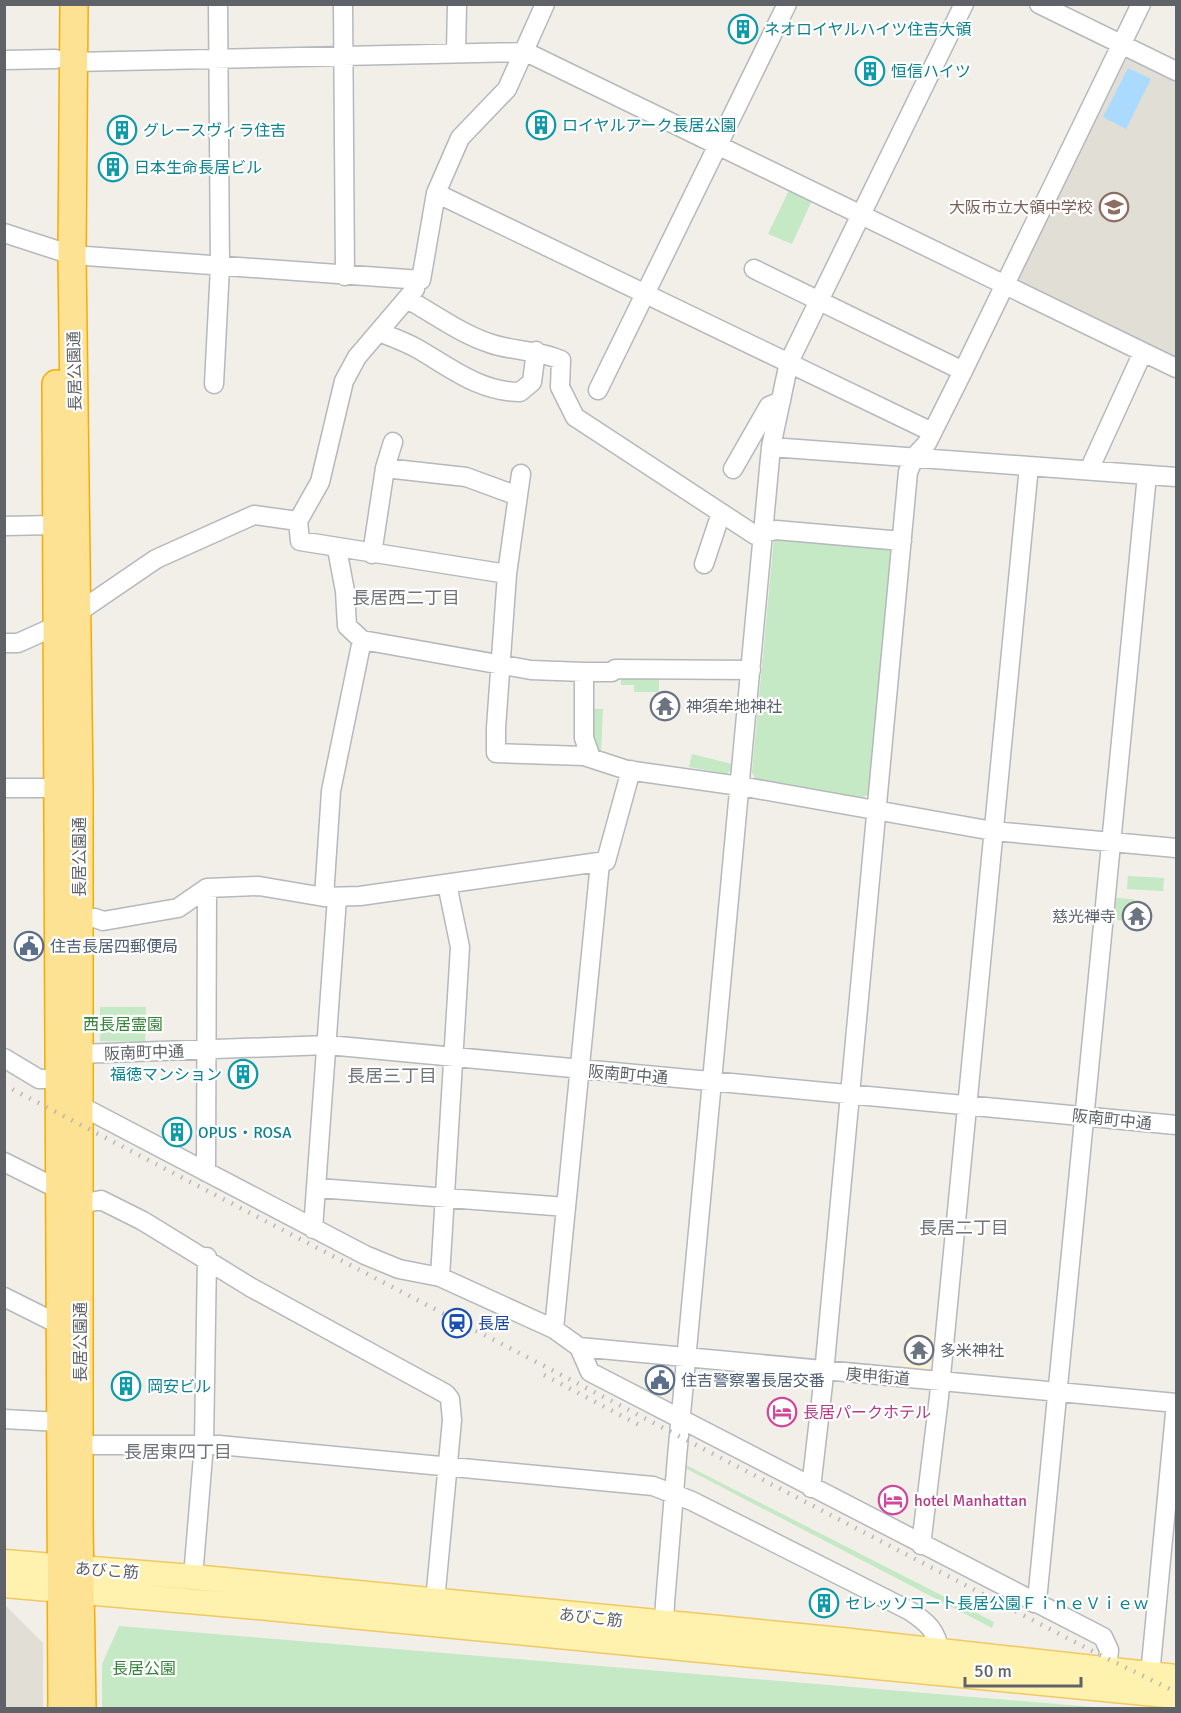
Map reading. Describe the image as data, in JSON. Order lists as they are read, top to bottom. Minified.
{"streets":{"highway":["長居公園通"],"main road":["あびこ筋"],"street":["阪南町中通","庚申街道"]},"crossings":[["長居公園通","阪南町中通"],["長居公園通","あびこ筋"]],"districts":["長居西二丁目","長居三丁目","長居二丁目","長居東四丁目"],"parks":["西長居霊園","長居公園"],"places":{"building":["ネオロイヤルハイツ住吉大領","恒信ハイツ","ロイヤルアーク長居公園","グレースヴィラ住吉","日本生命長居ビル","福徳マンション","OPUS・ROSA","岡安ビル","セレッソコート長居公園ＦｉｎｅＶｉｅｗ"],"school or university":["大阪市立大領中学校"],"temple":["神須牟地神社","慈光禅寺","多米神社"],"public building":["住吉長居四郵便局","住吉警察署長居交番"],"station":["長居"],"hotel":["長居パークホテル","hotel Manhattan"]},"scale_bar":"50 m"}
